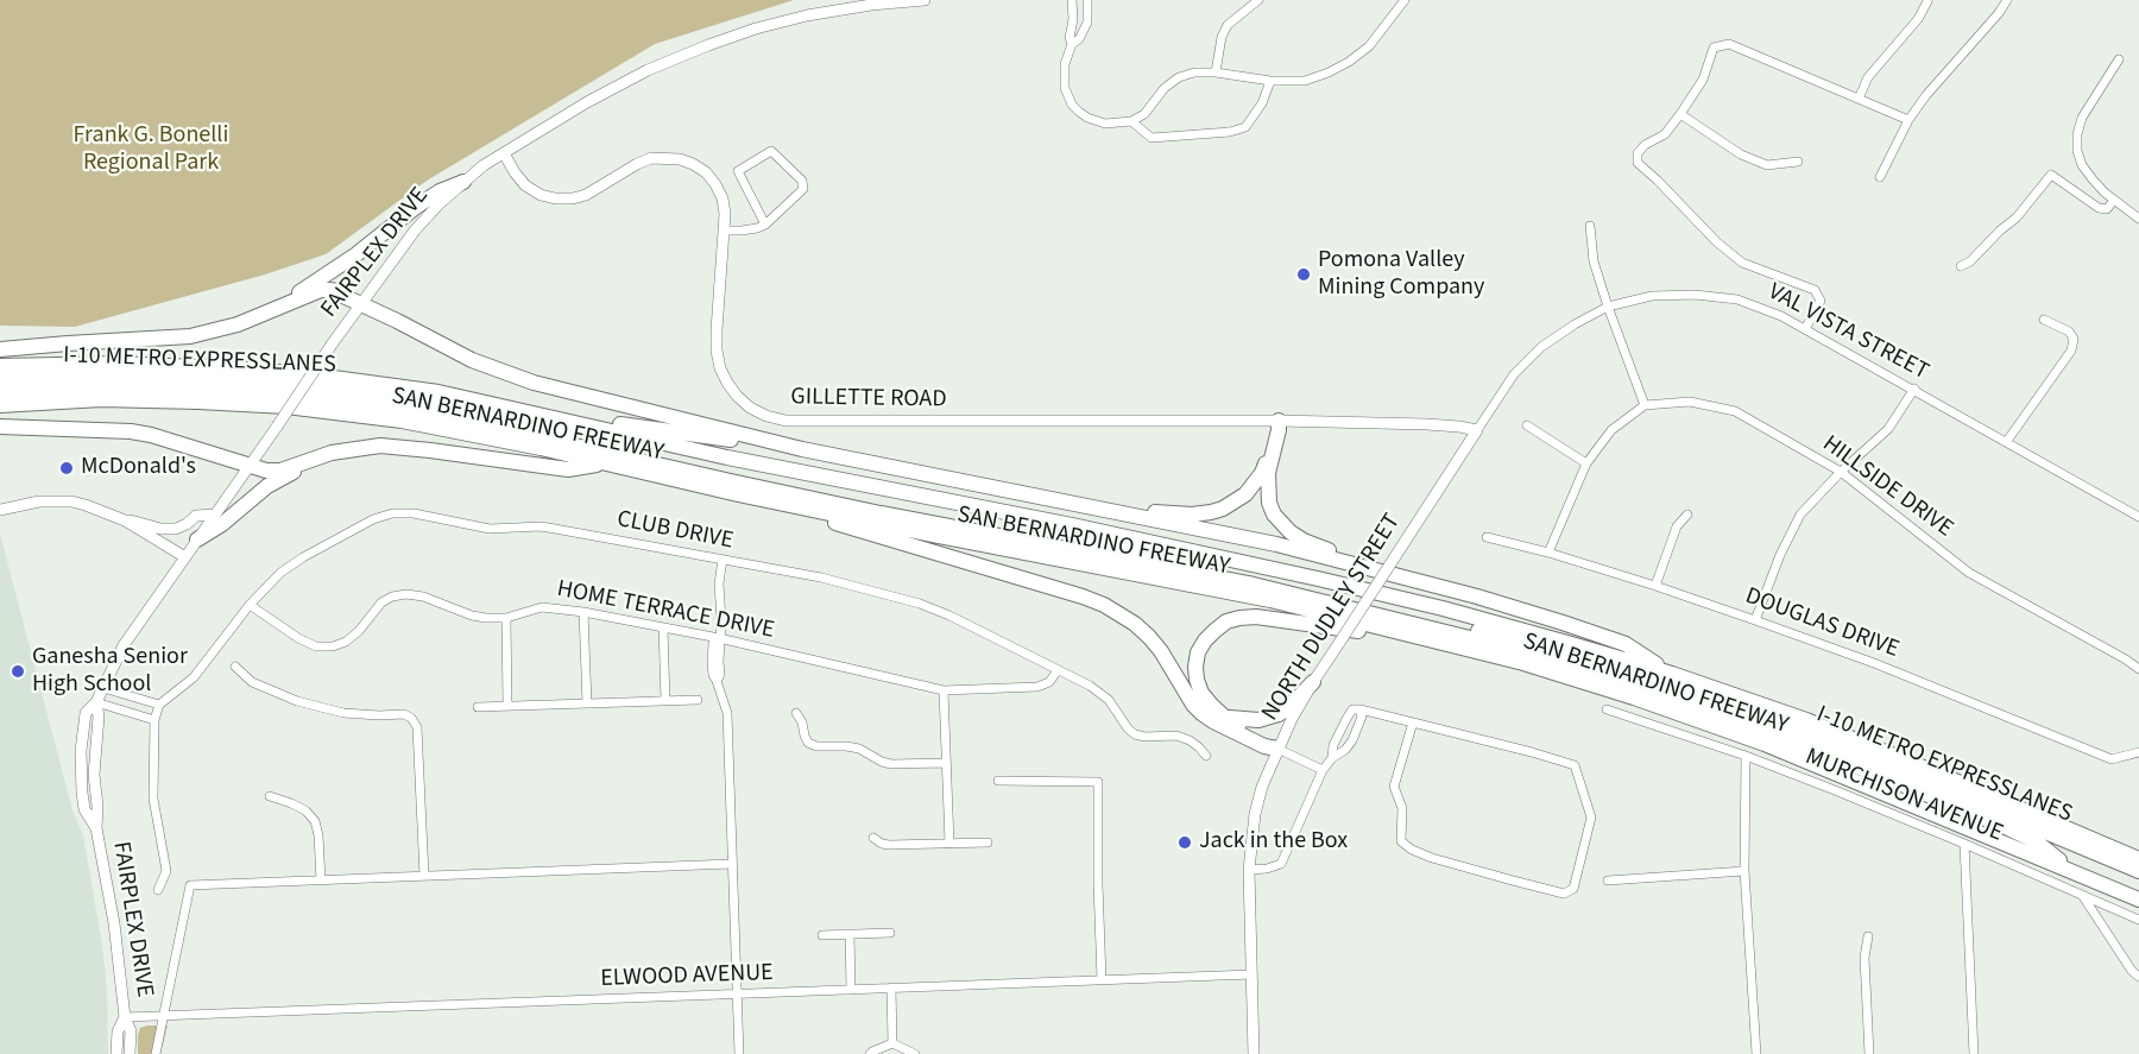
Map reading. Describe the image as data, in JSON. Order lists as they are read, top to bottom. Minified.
{"streets":{"highway":["I-10 METRO EXPRESSLANES","SAN BERNARDINO FREEWAY"],"street":["FAIRPLEX DRIVE","VAL VISTA STREET","GILLETTE ROAD","HILLSIDE DRIVE","CLUB DRIVE","HOME TERRACE DRIVE","NORTH DUDLEY STREET","DOUGLAS DRIVE","MURCHISON AVENUE","ELWOOD AVENUE"]},"crossings":[["FAIRPLEX DRIVE","GILLETTE ROAD"],["FAIRPLEX DRIVE","ELWOOD AVENUE"],["VAL VISTA STREET","GILLETTE ROAD"],["VAL VISTA STREET","NORTH DUDLEY STREET"],["I-10 METRO EXPRESSLANES","SAN BERNARDINO FREEWAY"],["GILLETTE ROAD","NORTH DUDLEY STREET"],["CLUB DRIVE","HOME TERRACE DRIVE"],["NORTH DUDLEY STREET","ELWOOD AVENUE"]],"parks":["Frank G. Bonelli Regional Park"],"places":["Pomona Valley Mining Company","McDonald's","Ganesha Senior High School","Jack in the Box"]}
